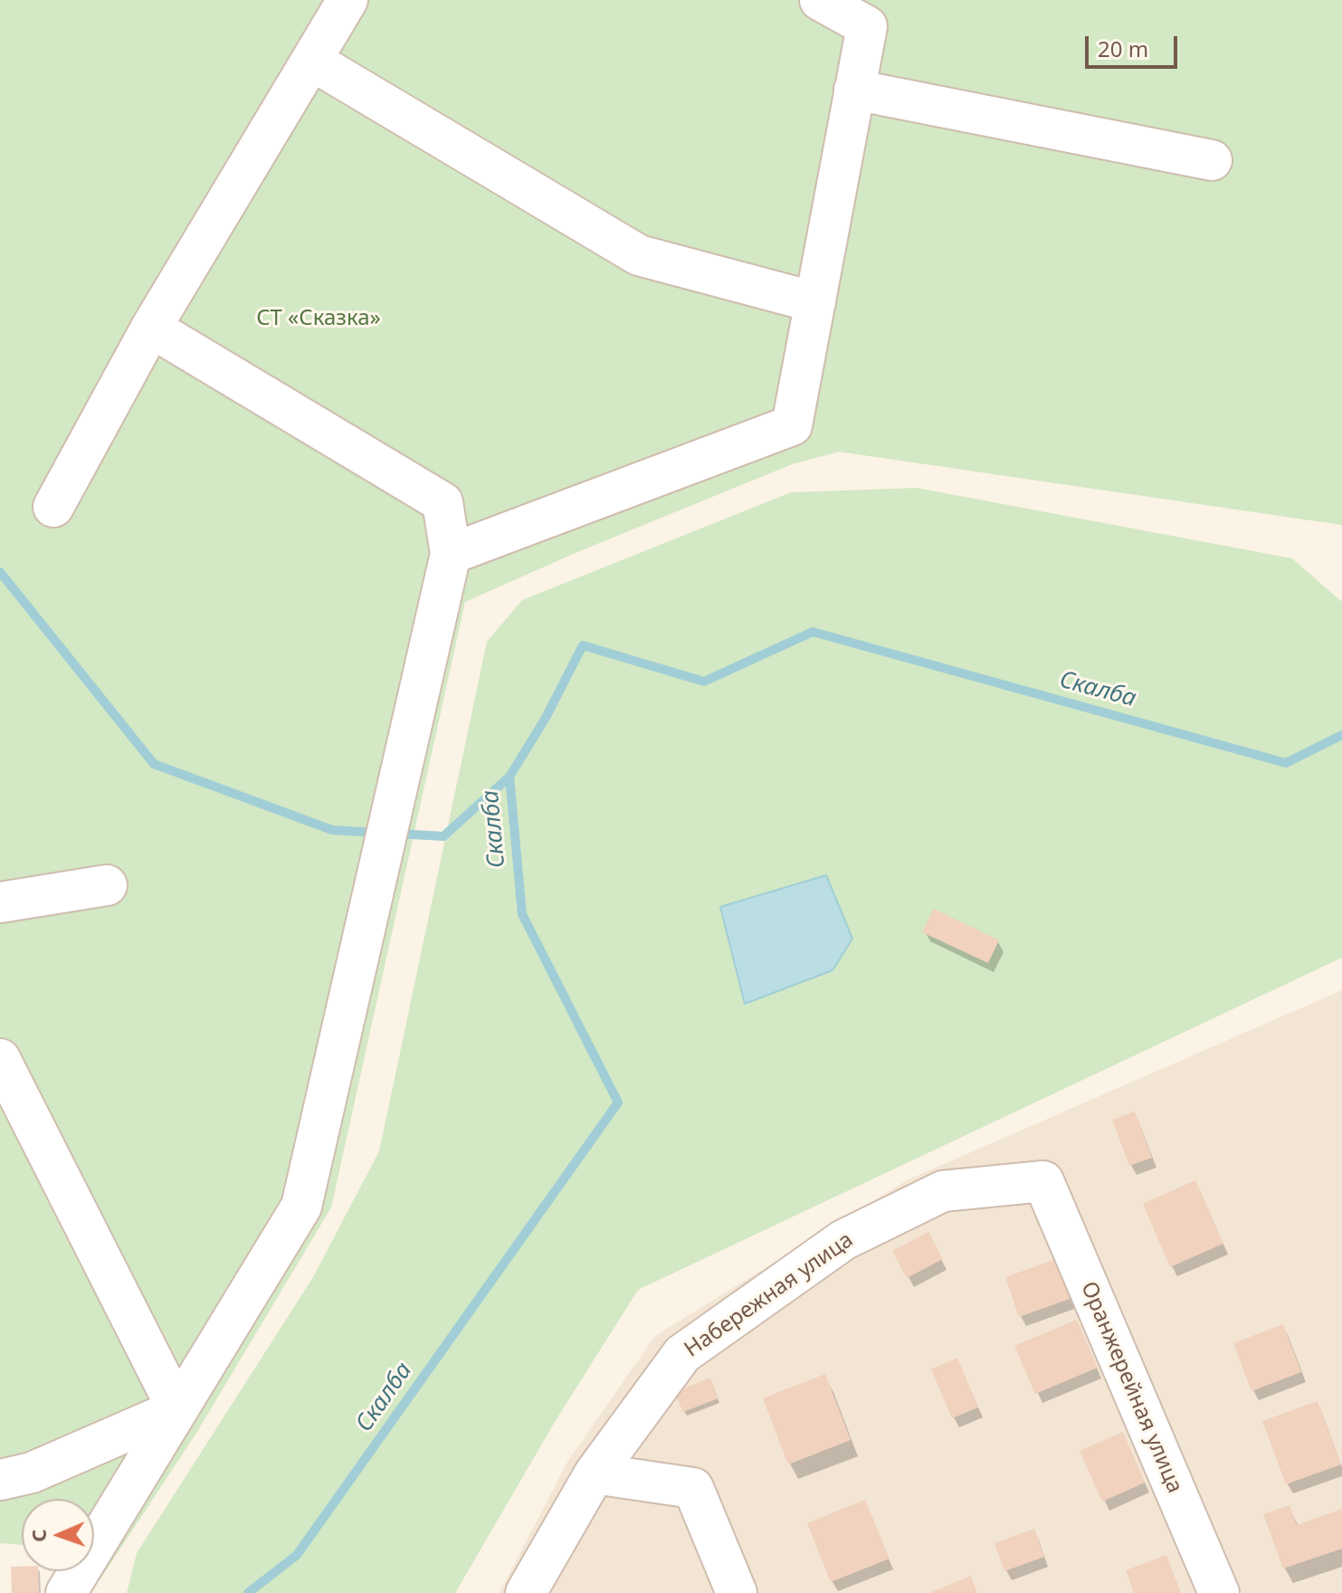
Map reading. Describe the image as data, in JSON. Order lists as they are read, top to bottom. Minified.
{"streets":{"street":["Набережная улица","Оранжерейная улица"]},"crossings":[["Набережная улица","Оранжерейная улица"]],"water":["Скалба"],"parks":["СТ «Сказка»"],"scale_bar":"20 m","north":"left"}
